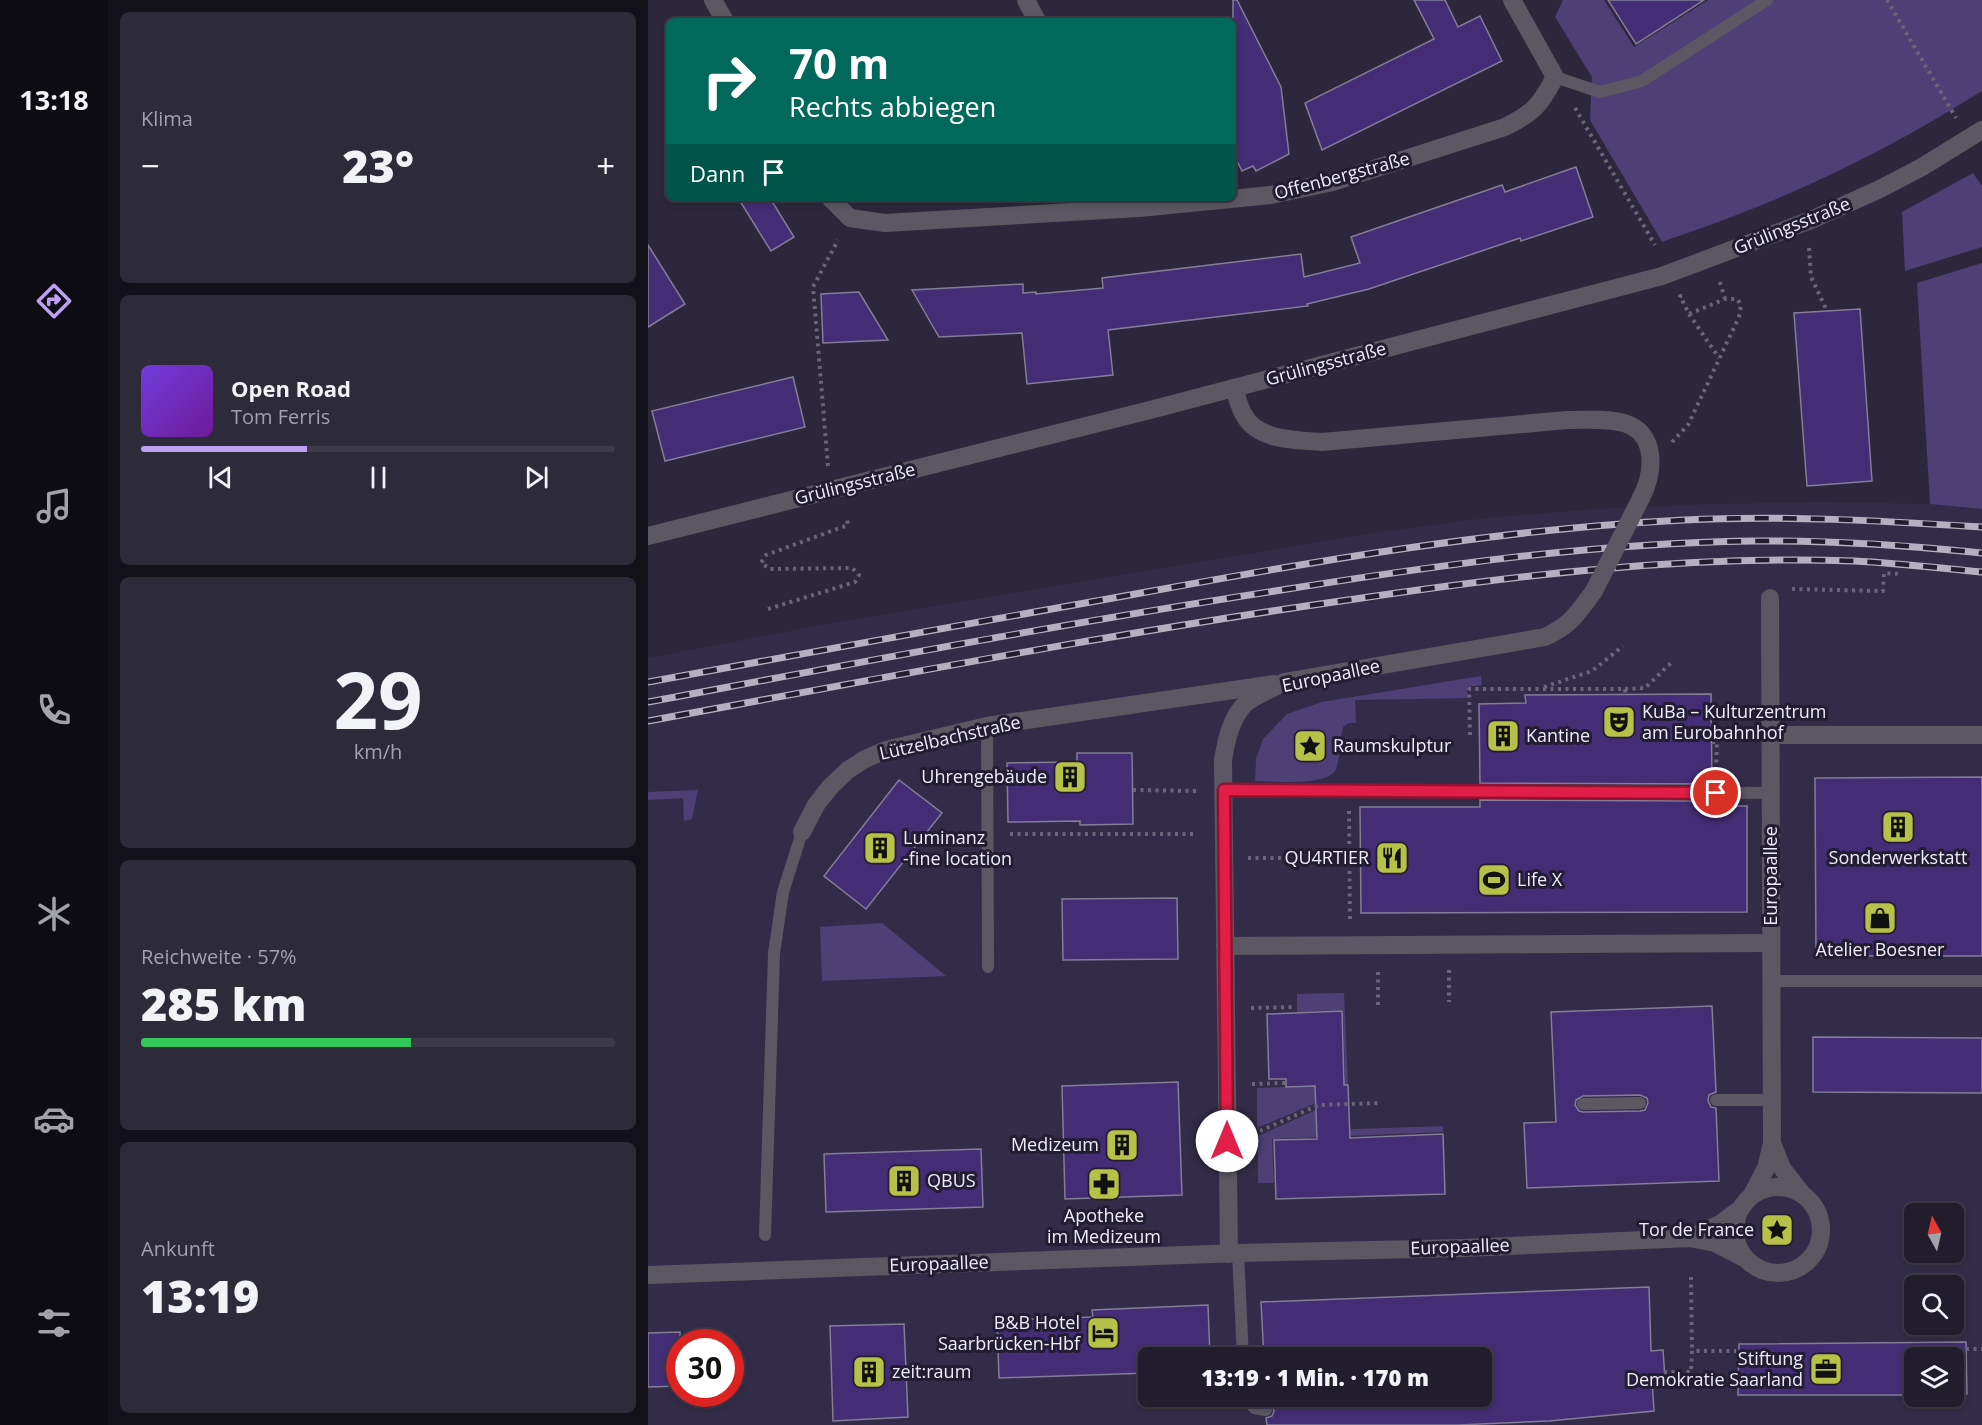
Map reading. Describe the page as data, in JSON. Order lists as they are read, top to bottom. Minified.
{"streets":{"street":["Offenbergstraße","Grülingsstraße","Europaallee","Lützelbachstraße"]},"crossings":[["Europaallee","Lützelbachstraße"]],"places":{"theatre":["KuBa – Kulturzentrum am Eurobahnhof"],"building":["Kantine","Uhrengebäude","Sonderwerkstatt","Luminanz -fine location","Medizeum","QBUS","zeit:raum"],"place":["Raumskulptur","Tor de France"],"restaurant":["QU4RTIER"],"sports":["Life X"],"shop":["Atelier Boesner"],"pharmacy":["Apotheke im Medizeum"],"hotel":["B&B Hotel Saarbrücken-Hbf"],"office":["Stiftung Demokratie Saarland"]},"north":"top","page":{"tabs":"13:18","tile":["Klima",["29","km/h"],["Reichweite · 57%","285 km"],["Ankunft","13:19"]],"turn":["70 m","Rechts abbiegen"],"heat":["−","23°","+"],"then":"Dann","song":["Open Road","Tom Ferris"],"limit":"30","trip":"13:19 · 1 Min. · 170 m"}}
